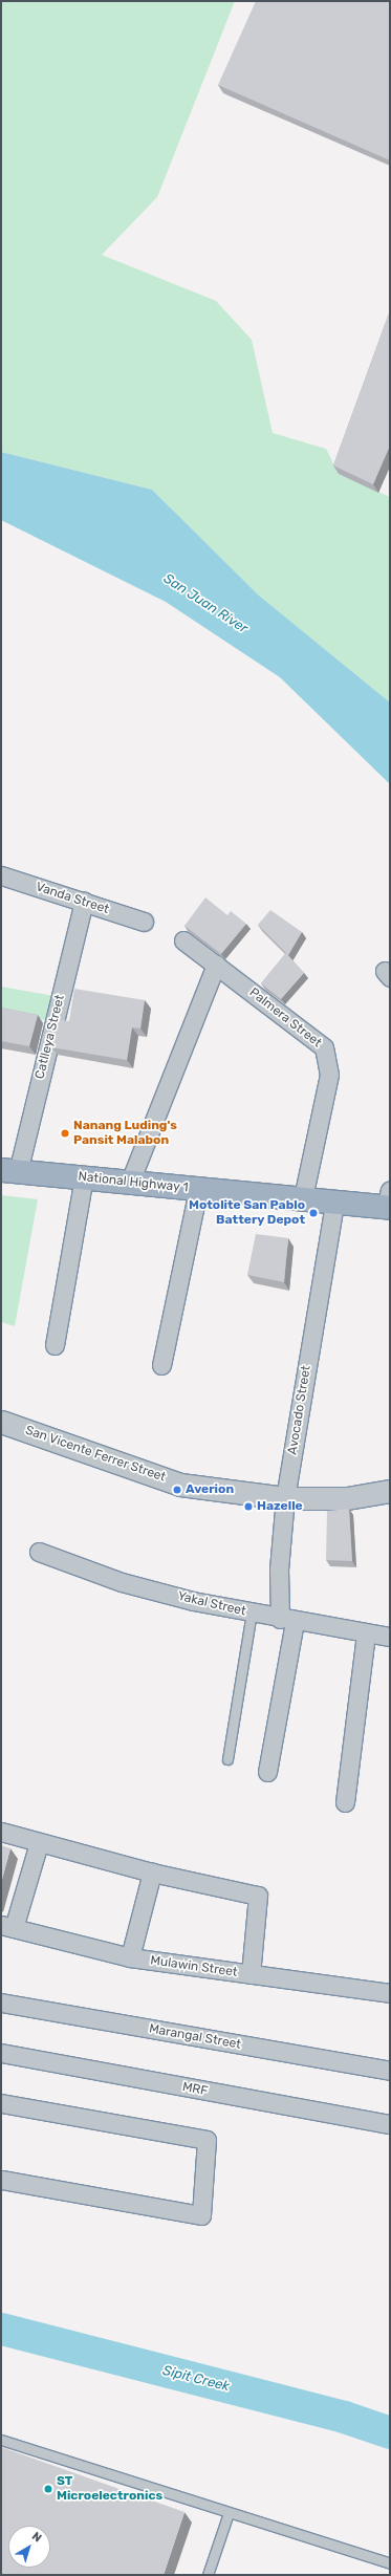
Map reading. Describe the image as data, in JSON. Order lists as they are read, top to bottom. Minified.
{"streets":{"highway":["National Highway 1"],"street":["Vanda Street","Palmera Street","Catlleya Street","Avocado Street","San Vicente Ferrer Street","Yakal Street","Mulawin Street","Marangal Street","MRF"]},"crossings":[["Vanda Street","Catlleya Street"],["Palmera Street","National Highway 1"],["Catlleya Street","National Highway 1"],["National Highway 1","Avocado Street"],["Avocado Street","San Vicente Ferrer Street"],["Avocado Street","Yakal Street"]],"water":["San Juan River","Sipit Creek"],"places":["Nanang Luding's Pansit Malabon","Motolite San Pablo Battery Depot","Averion","Hazelle","ST Microelectronics"],"north":"top right"}
